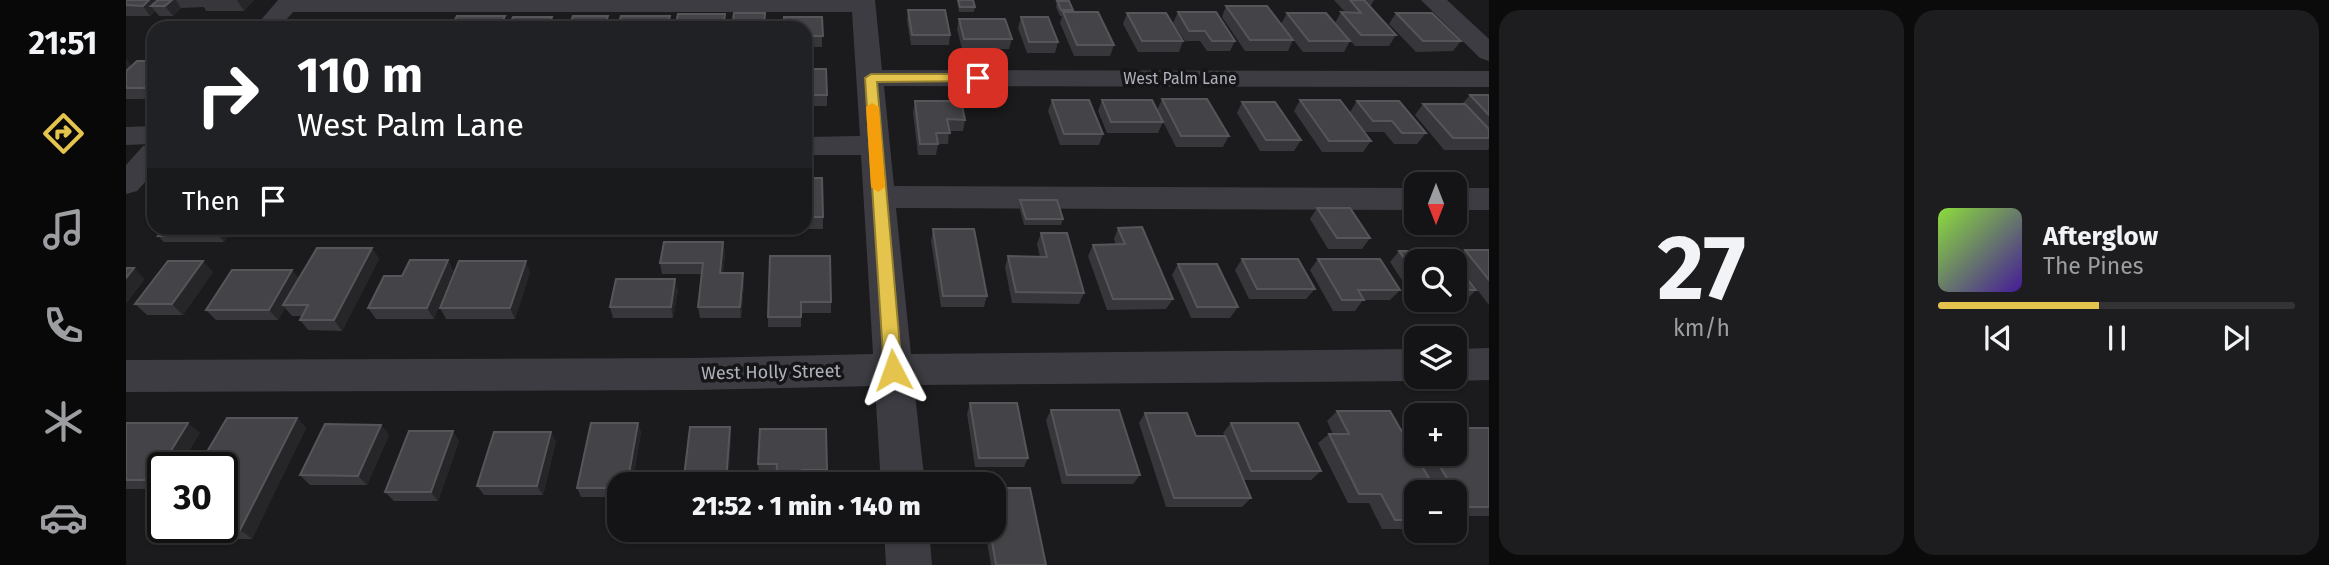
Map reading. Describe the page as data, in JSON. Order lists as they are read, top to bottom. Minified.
{"streets":{"street":["West Palm Lane","West Holly Street"]},"north":"bottom","page":{"tabs":"21:51","tile":["27","km/h"],"turn":["110 m","West Palm Lane"],"then":"Then","map_buttons":["+","−"],"song":["Afterglow","The Pines"],"limit":"30","trip":"21:52 · 1 min · 140 m"}}
